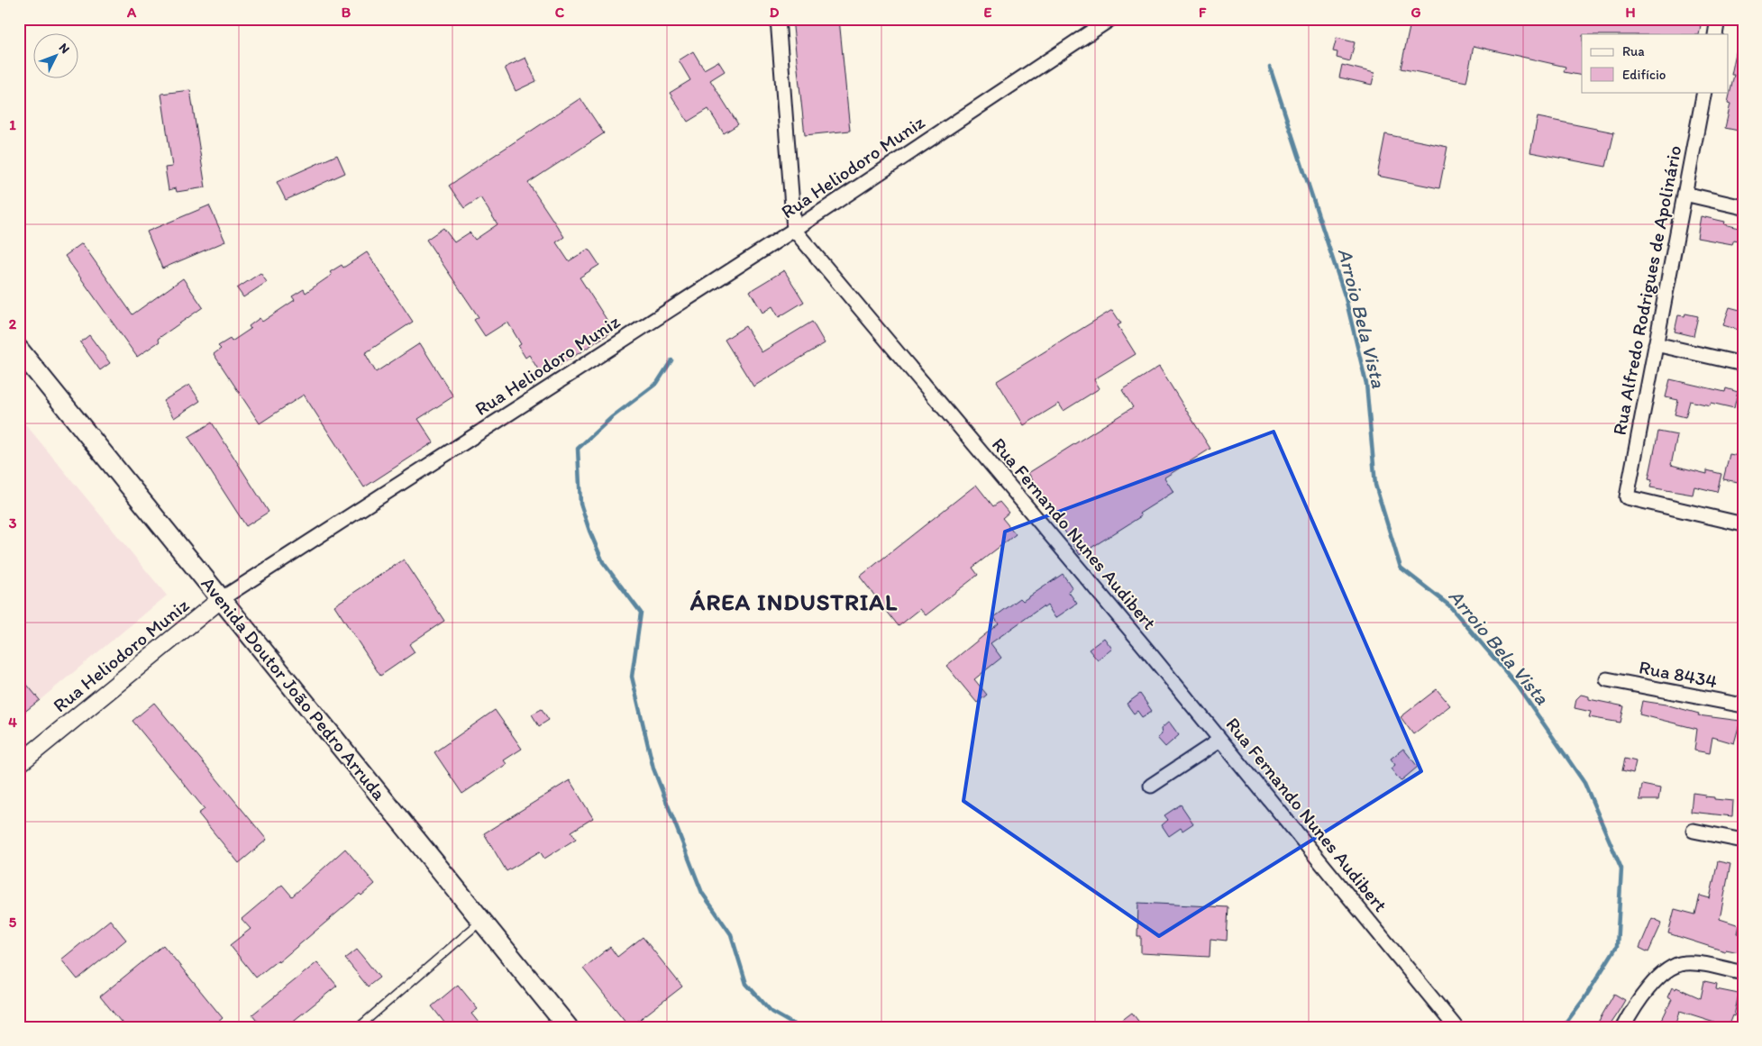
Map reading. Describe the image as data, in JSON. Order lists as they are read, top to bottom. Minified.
{"streets":{"main road":["Avenida Doutor João Pedro Arruda"],"street":["Rua Heliodoro Muniz","Rua Alfredo Rodrigues de Apolinário","Rua Fernando Nunes Audibert","Rua 8434"]},"crossings":[["Rua Heliodoro Muniz","Rua Fernando Nunes Audibert"],["Rua Heliodoro Muniz","Avenida Doutor João Pedro Arruda"]],"districts":["ÁREA INDUSTRIAL"],"water":["Arroio Bela Vista"],"legend":["Rua","Edifício"],"north":"top right","grid":{"columns":["A","B","C","D","E","F","G","H"],"rows":["1","2","3","4","5"]}}
